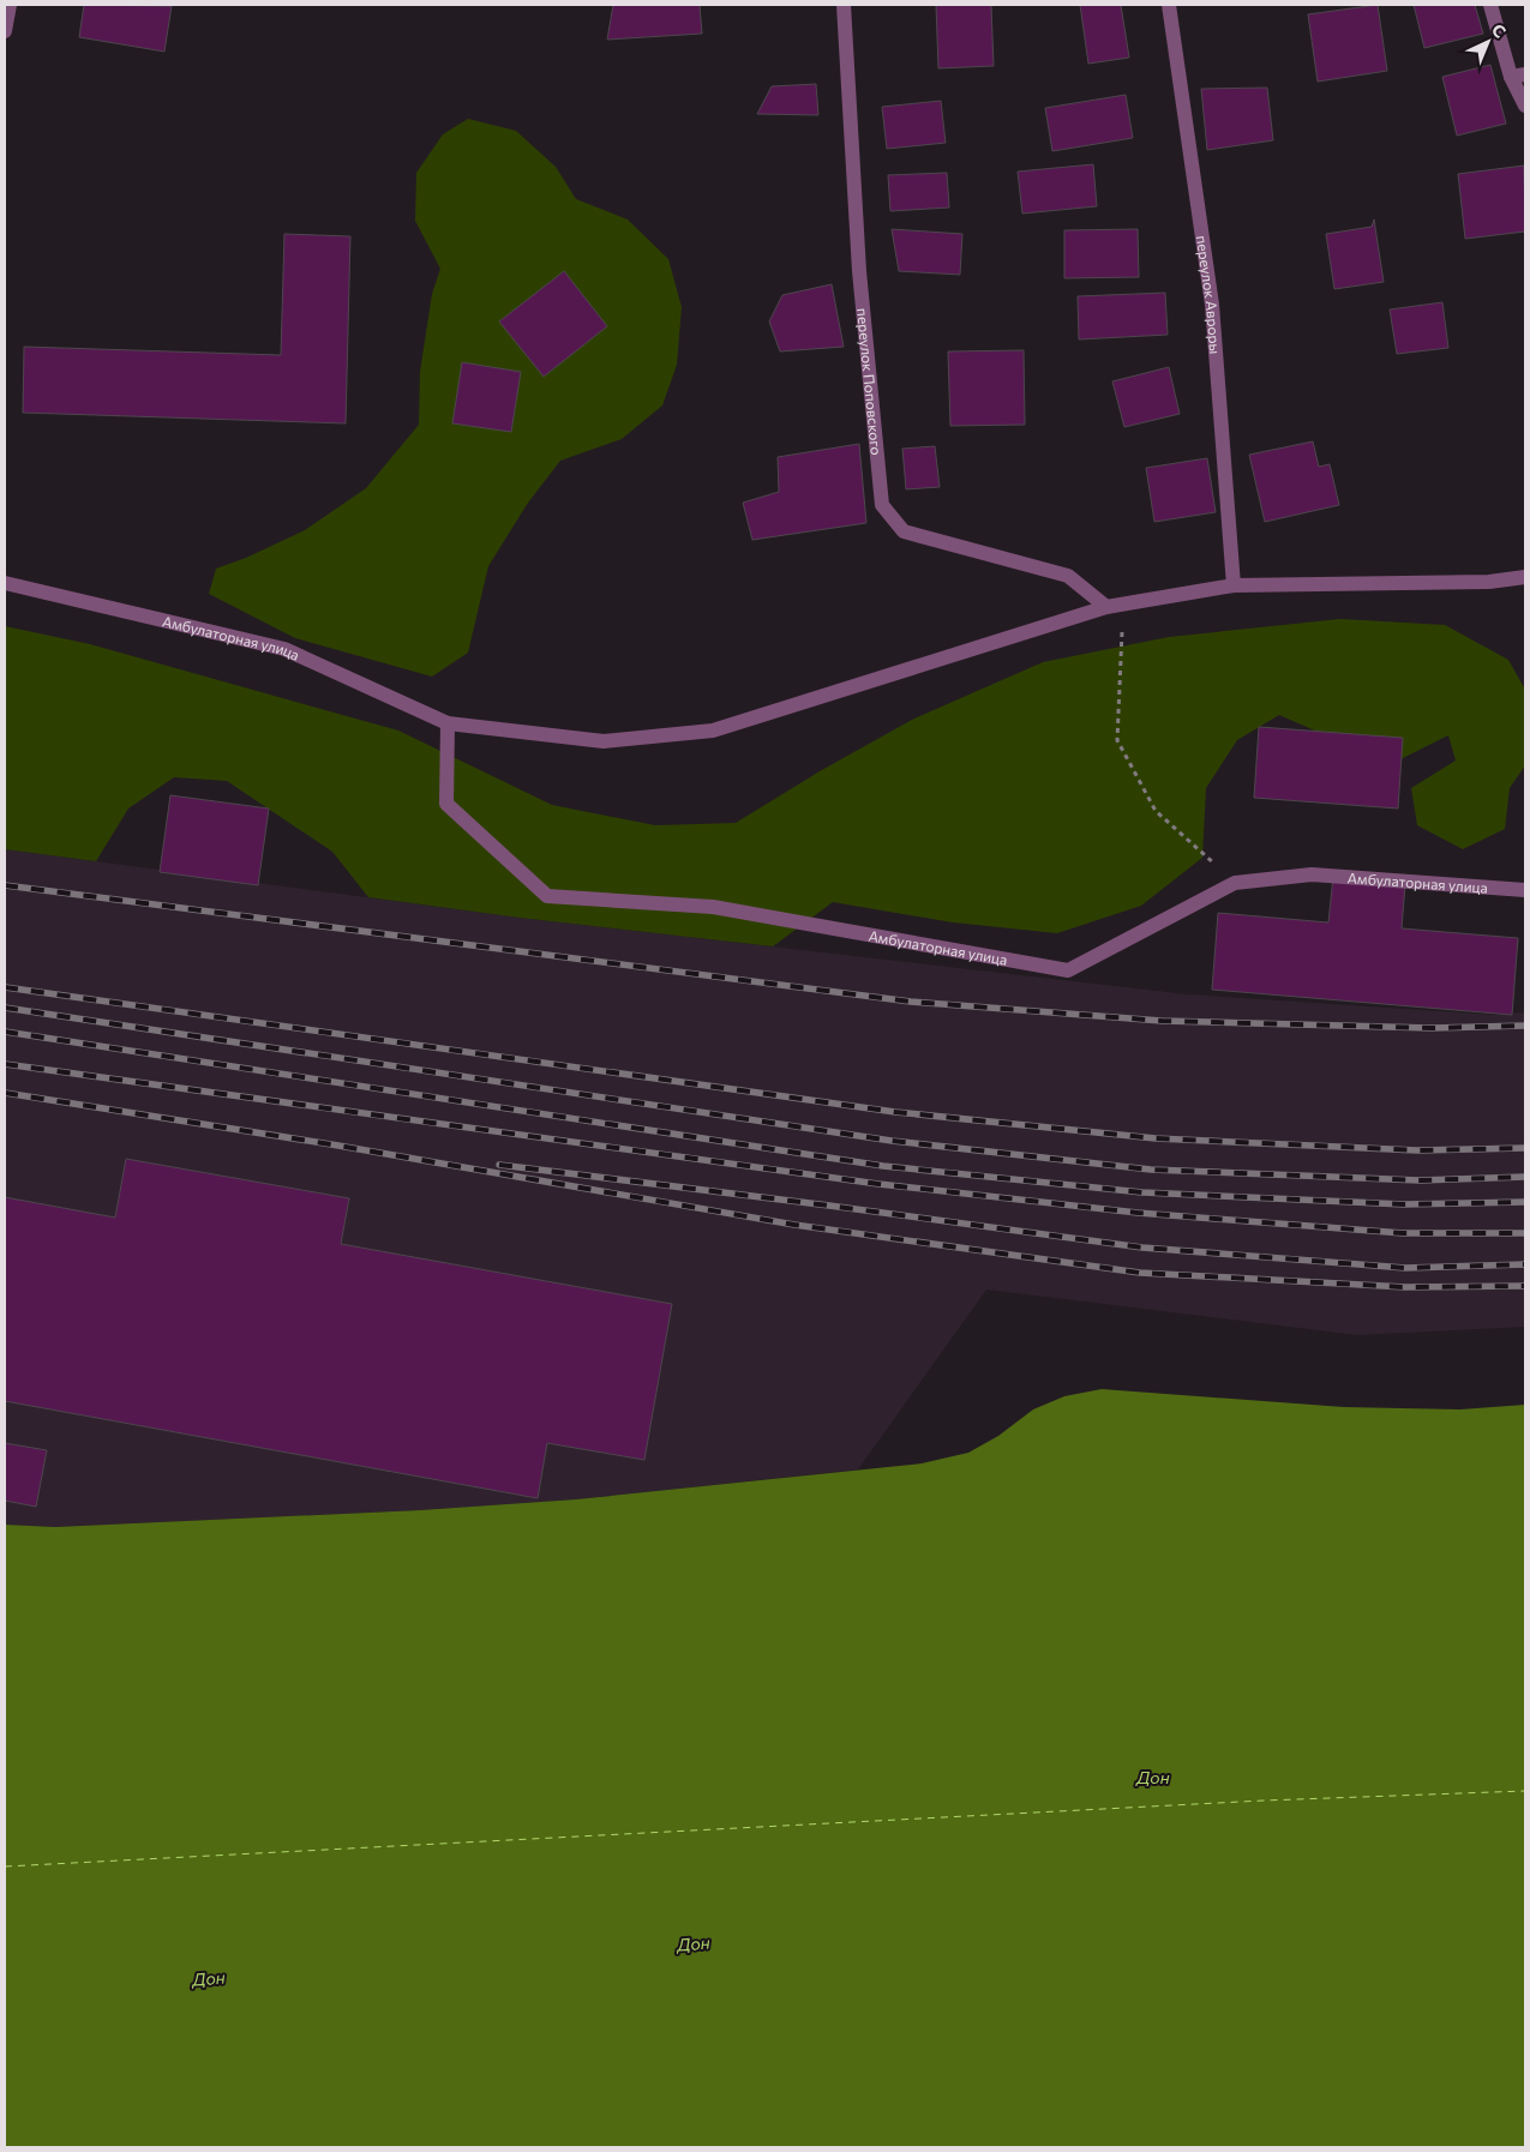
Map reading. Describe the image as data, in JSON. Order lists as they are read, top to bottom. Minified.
{"streets":{"street":["переулок Авроры","переулок Поповского","Амбулаторная улица"]},"crossings":[["переулок Авроры","Амбулаторная улица"],["переулок Поповского","Амбулаторная улица"]],"water":["Дон"],"north":"top right"}
